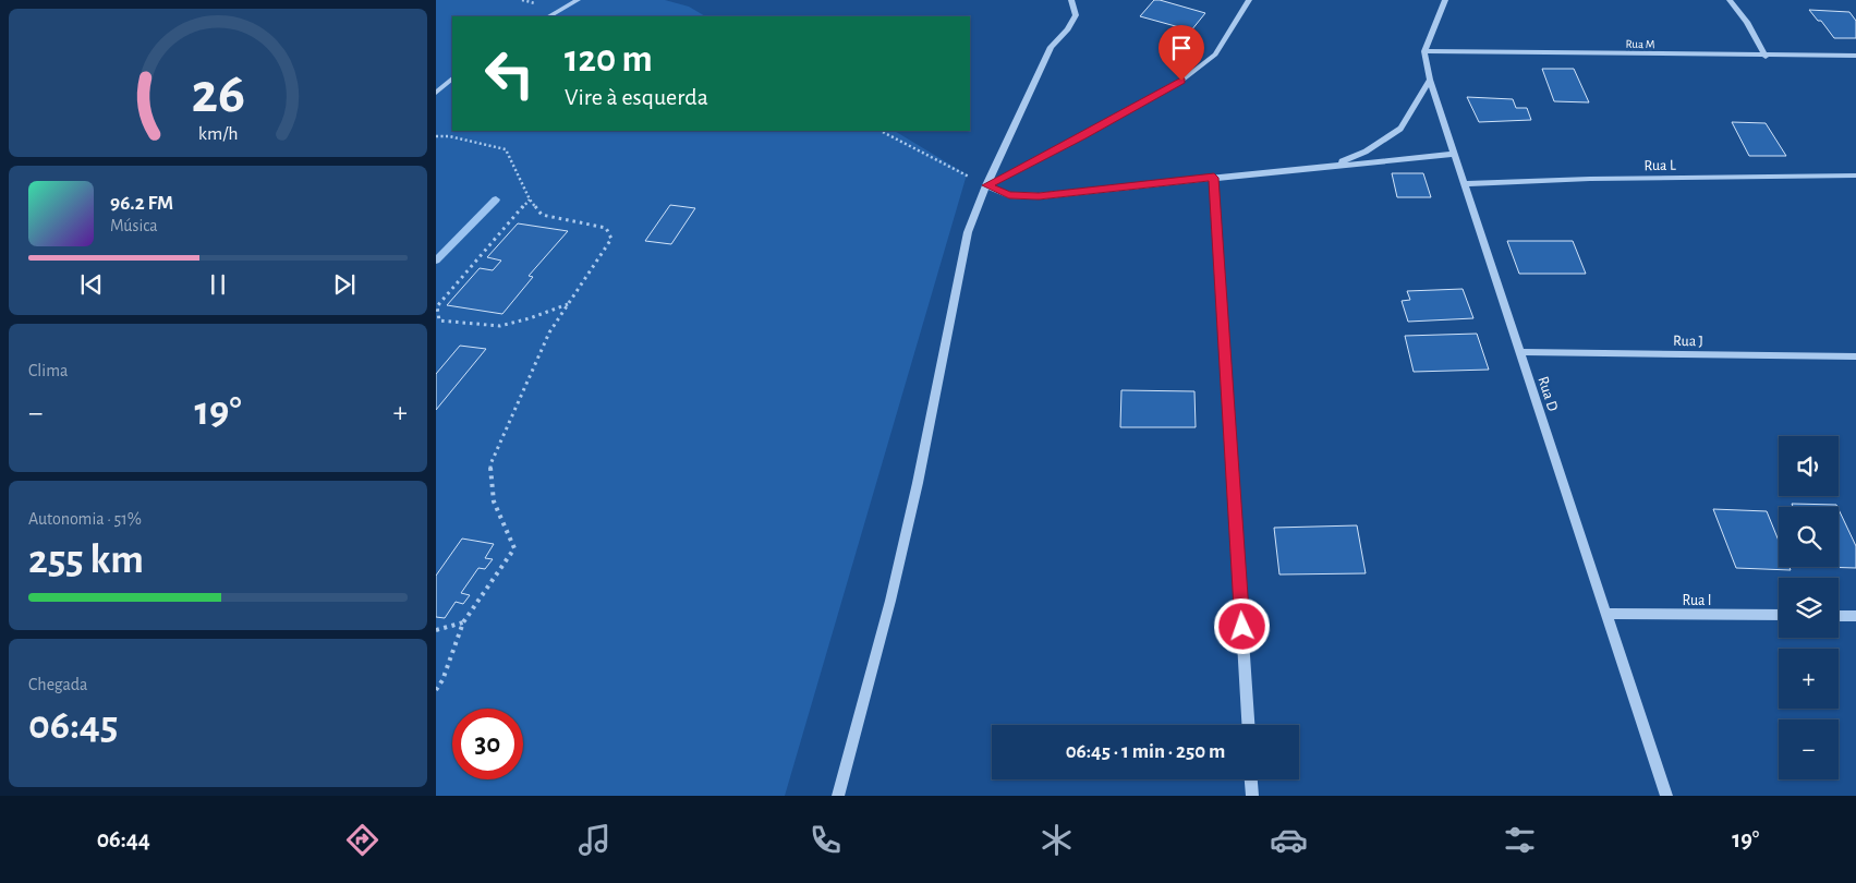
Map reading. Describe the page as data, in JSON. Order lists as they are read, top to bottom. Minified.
{"streets":{"street":["Rua M","Rua L","Rua J","Rua D","Rua I"]},"crossings":[["Rua M","Rua D"],["Rua L","Rua D"],["Rua J","Rua D"],["Rua D","Rua I"]],"page":{"turn":["120 m","Vire à esquerda"],"song":["96.2 FM","Música"],"tile":["Clima",["Autonomia · 51%","255 km"],["Chegada","06:45"]],"heat":["−","19°","+"],"map_buttons":["+","−"],"limit":"30","trip":"06:45 · 1 min · 250 m","tabs":["06:44","19°"],"gauge":["26","km/h"]}}
